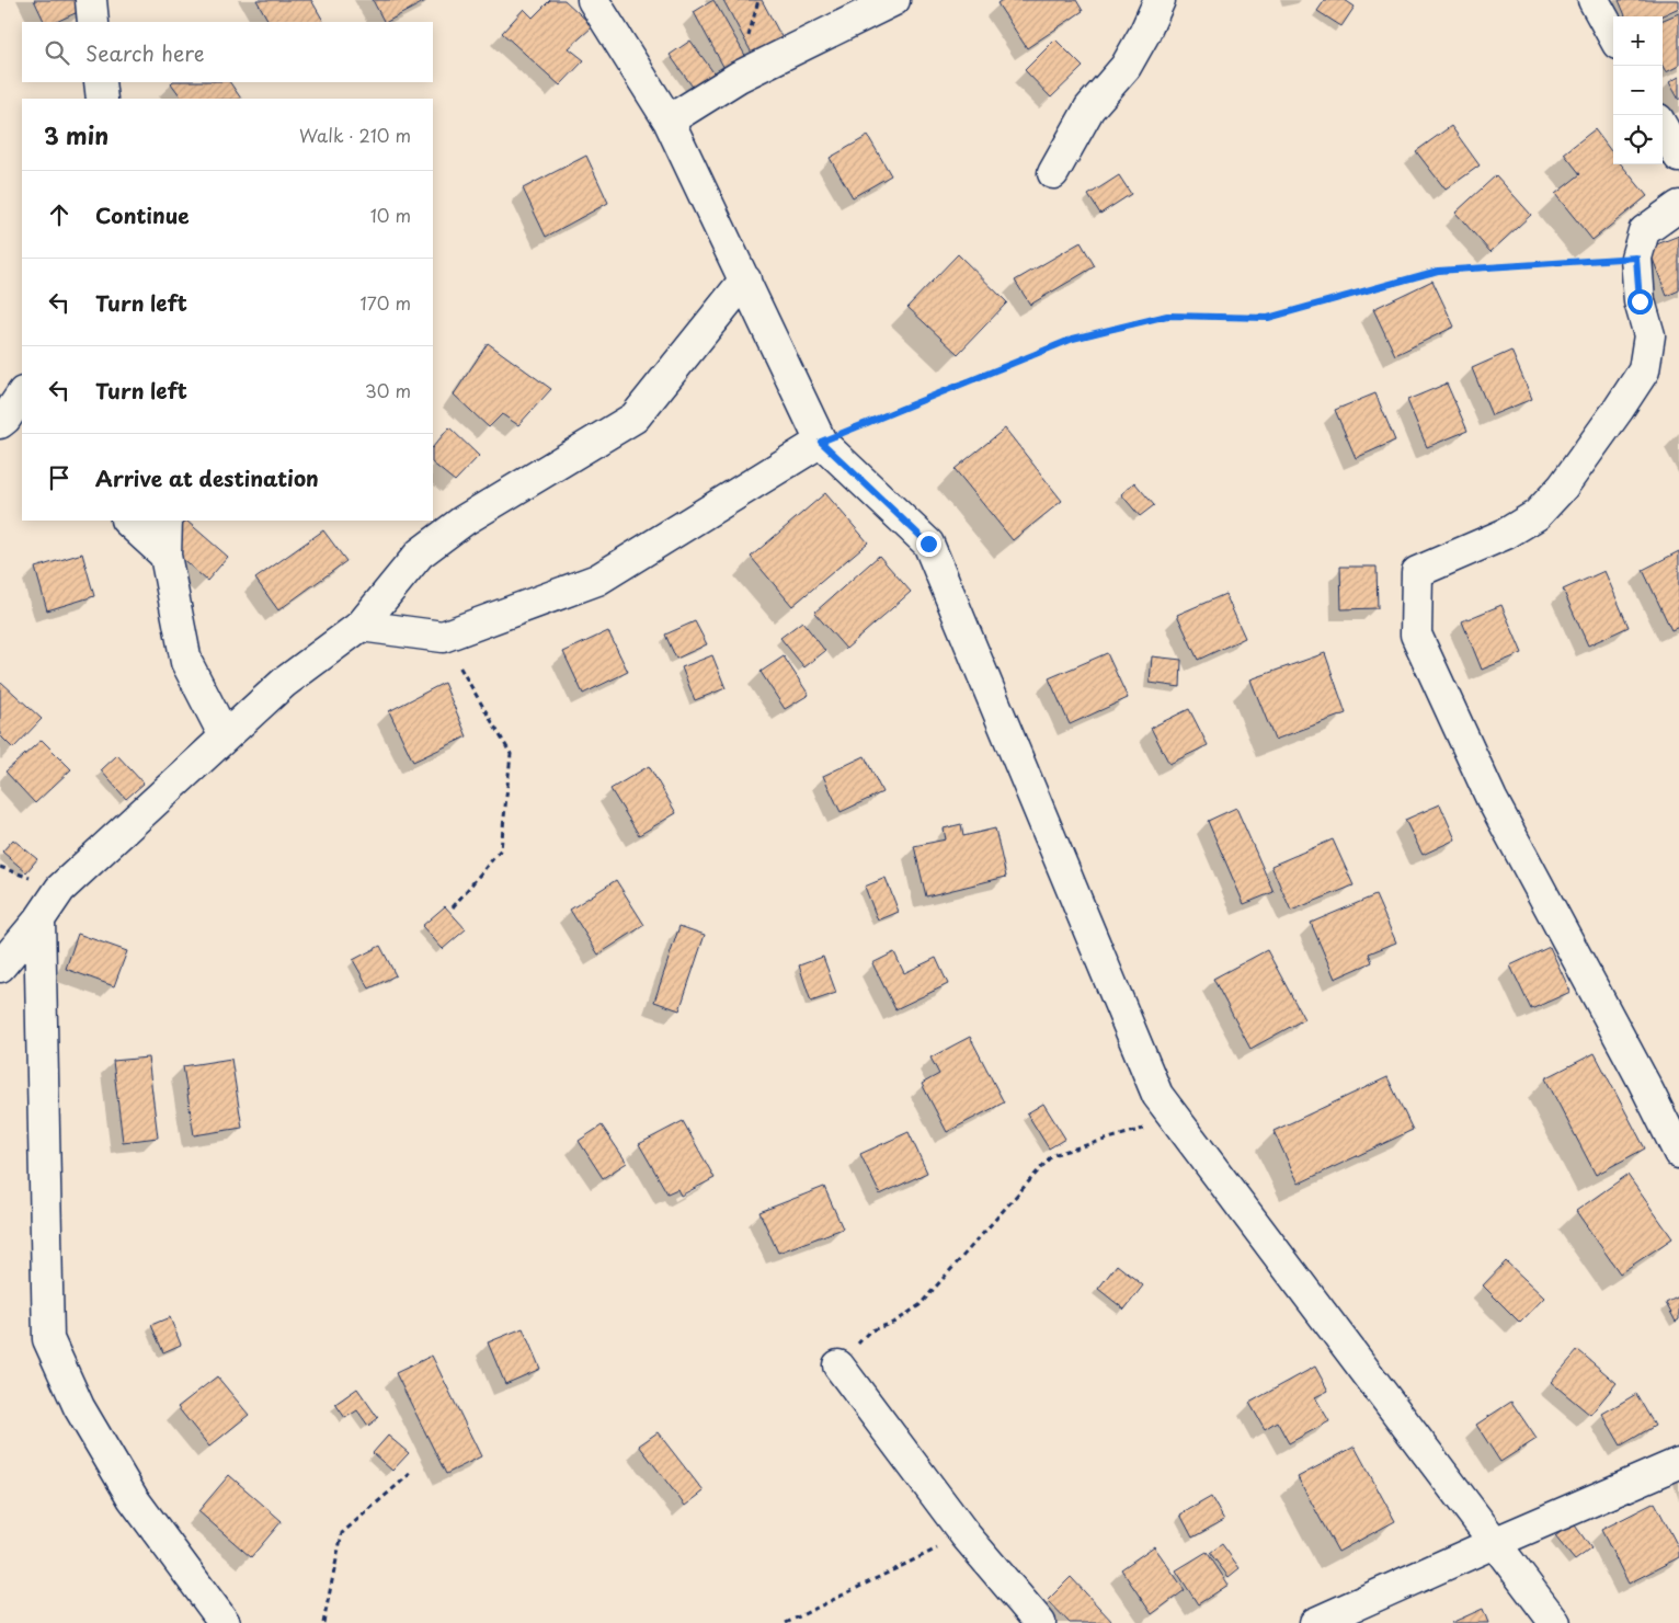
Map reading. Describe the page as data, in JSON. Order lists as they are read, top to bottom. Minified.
{"page":{"map_buttons":["+","−"],"search":"Search here","heading":["3 min","Walk · 210 m"],"list":[["Continue","10 m"],["Turn left","170 m"],["Turn left","30 m"],"Arrive at destination"]}}
